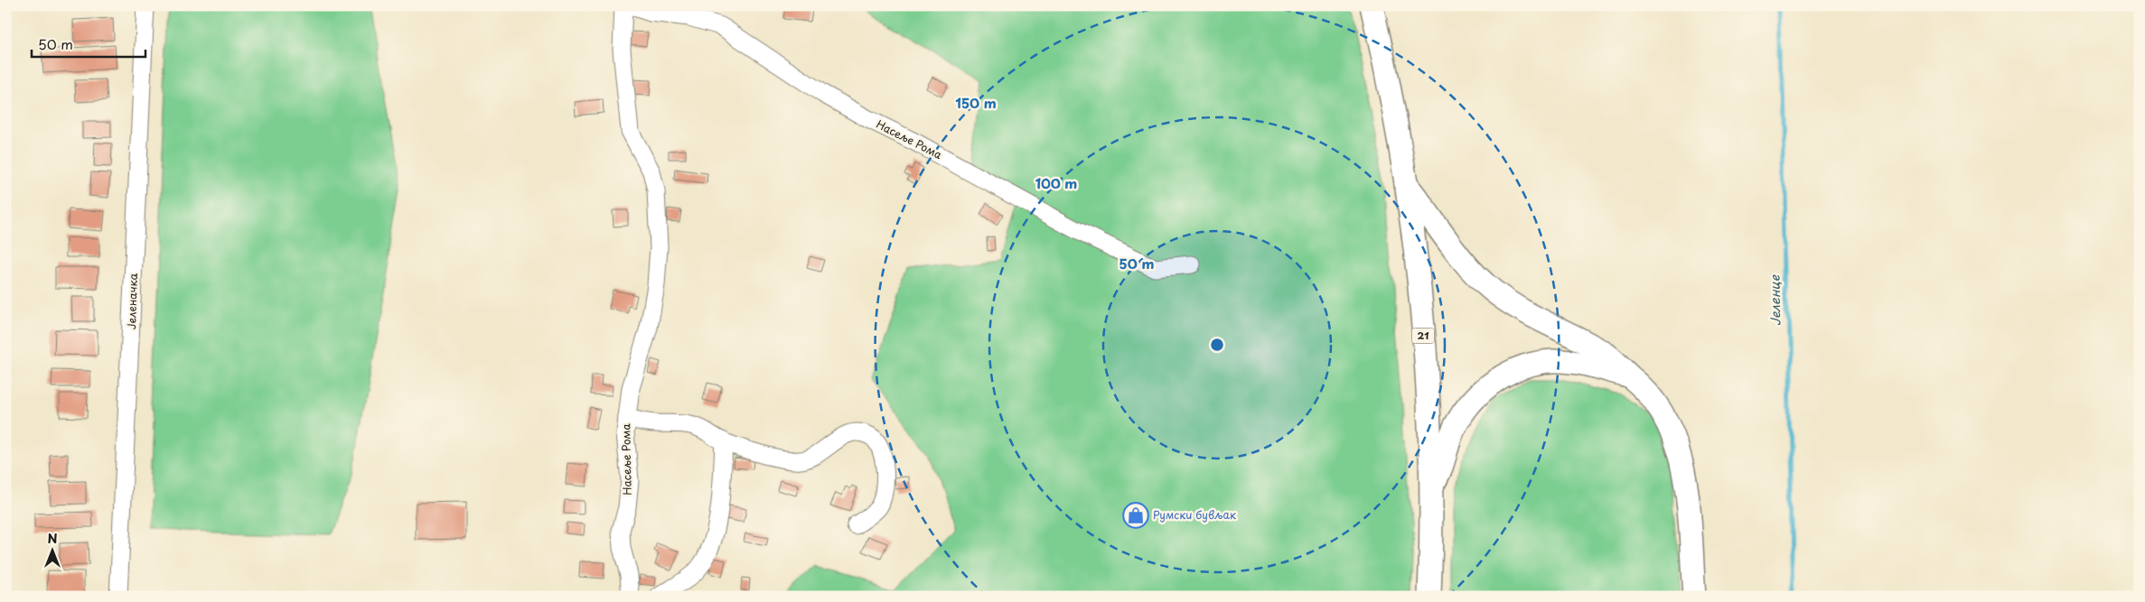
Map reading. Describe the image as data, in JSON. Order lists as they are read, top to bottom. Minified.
{"streets":{"main road":["21"],"street":["Насеље Рома","Јеленачка"]},"water":["Јеленце"],"places":{"shop":["Румски бувљак"]},"scale_bar":"50 m","north":"top","rings":["150 m","100 m","50 m"]}
